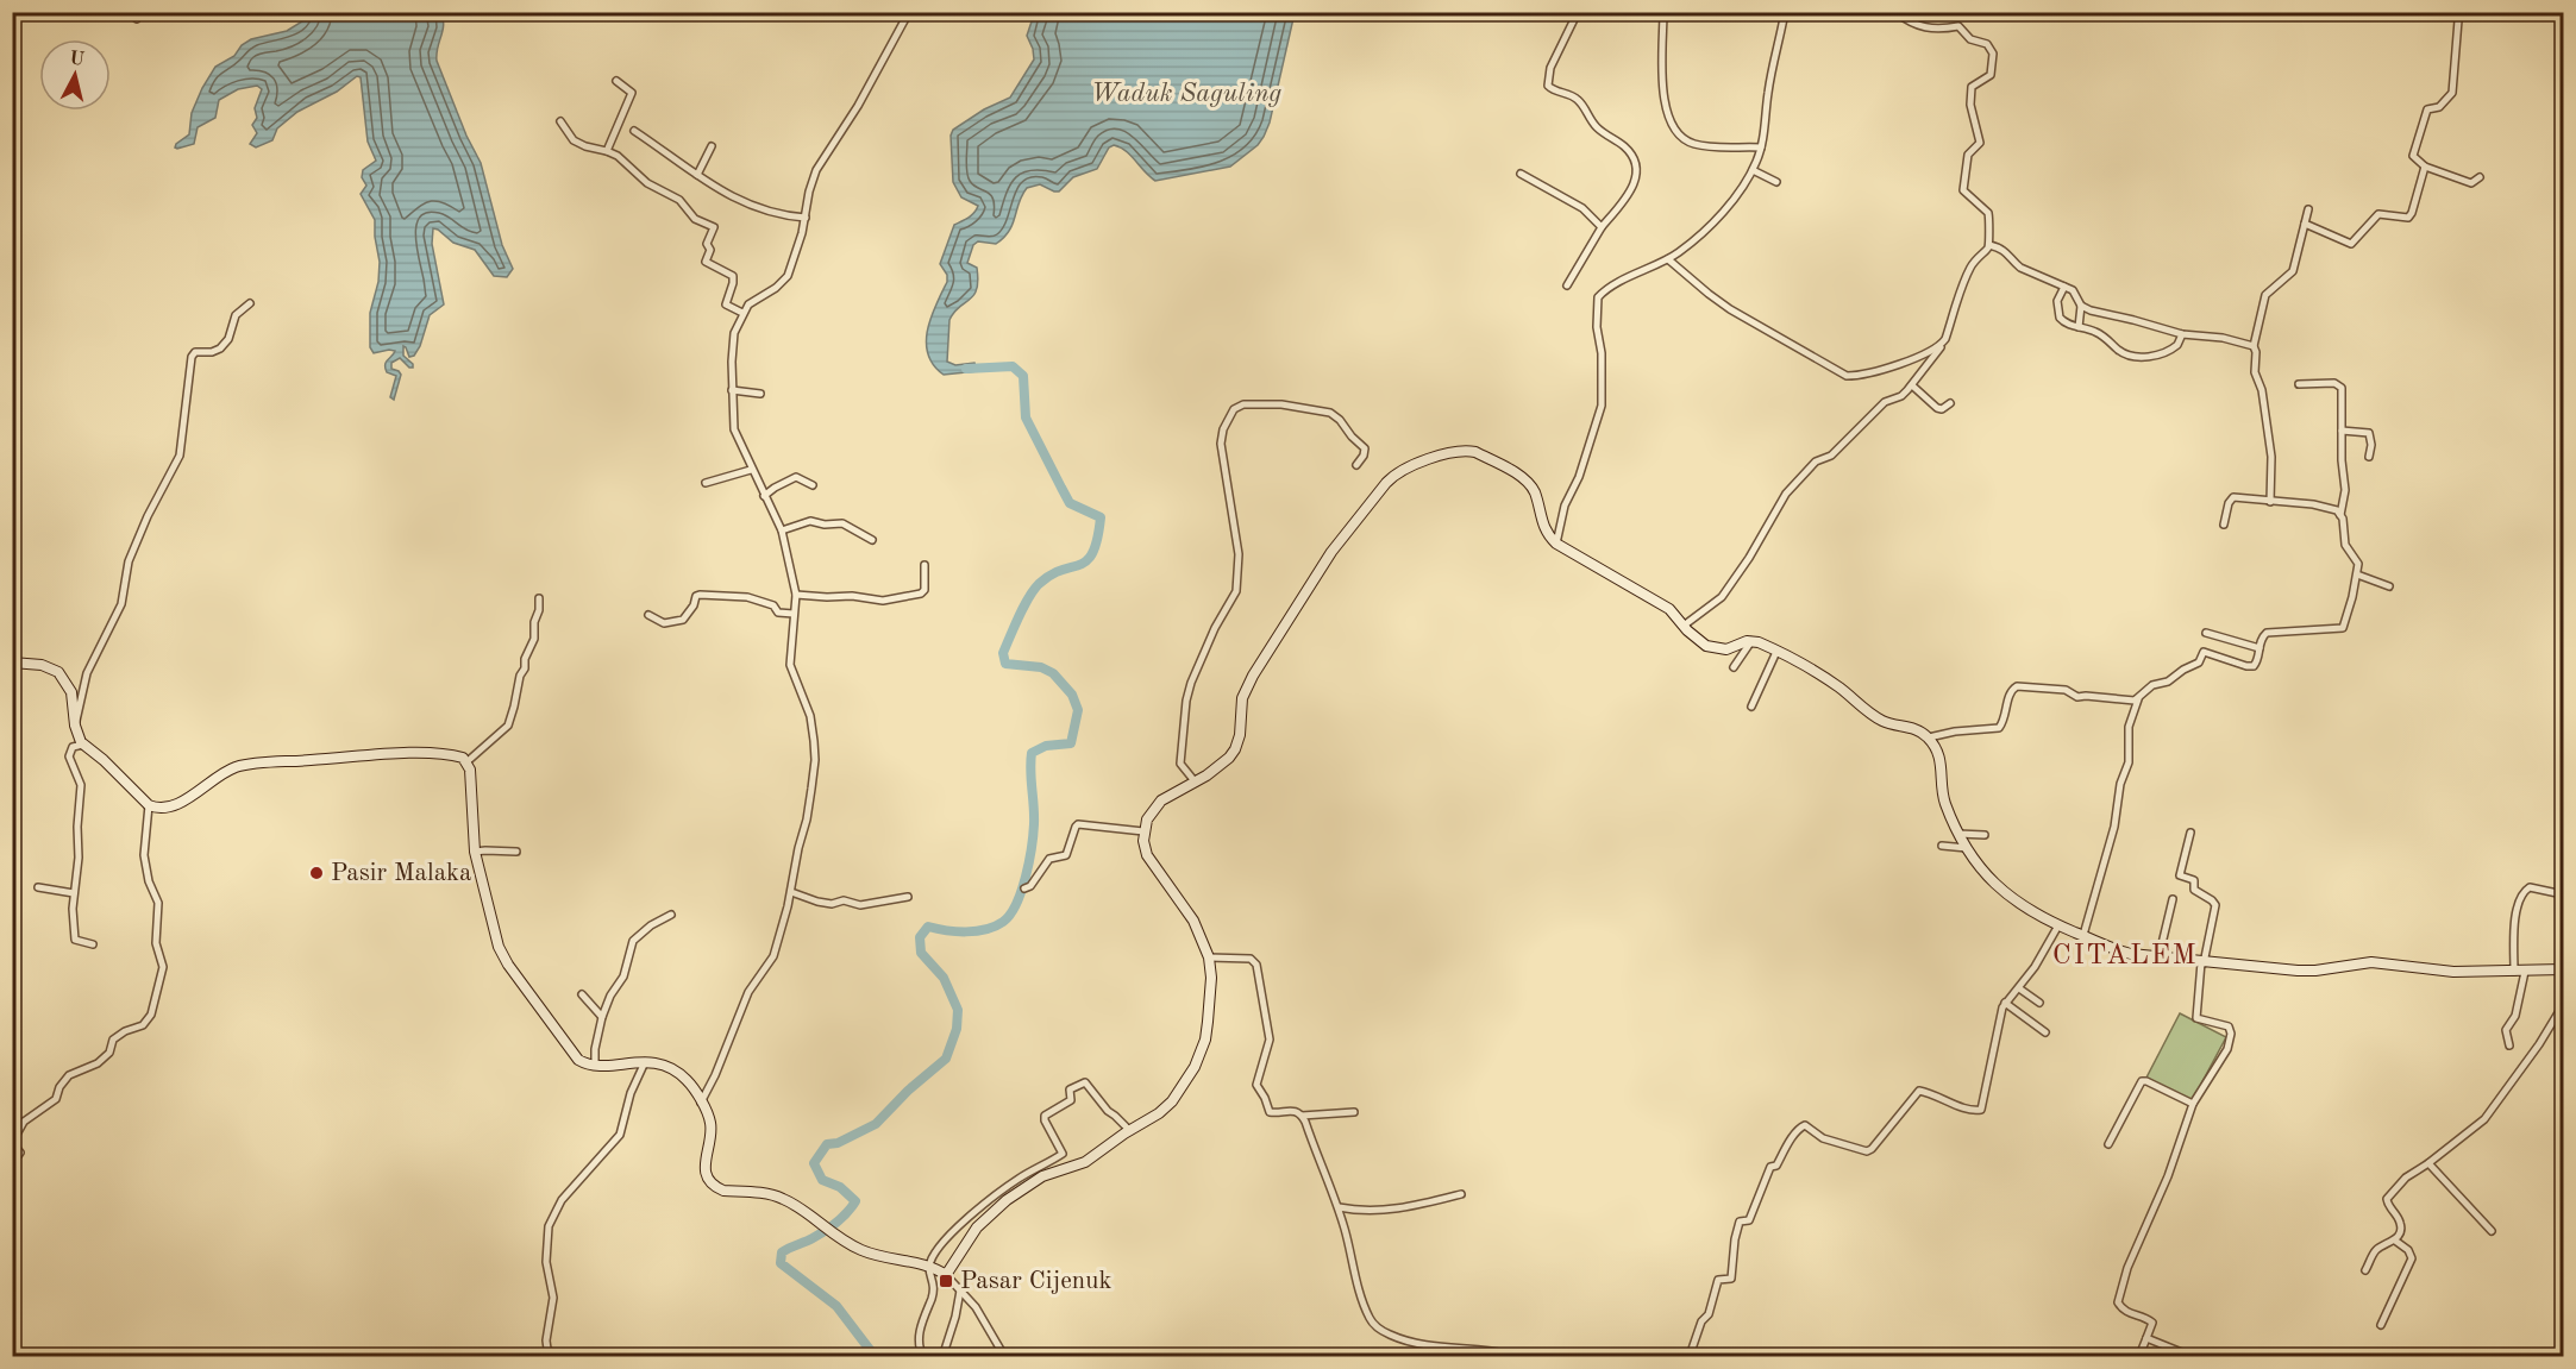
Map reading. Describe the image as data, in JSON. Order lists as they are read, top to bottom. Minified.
{"districts":["CITALEM"],"water":["Waduk Saguling"],"places":{"other":["Pasir Malaka"],"transit":["Pasar Cijenuk"]},"north":"top"}
